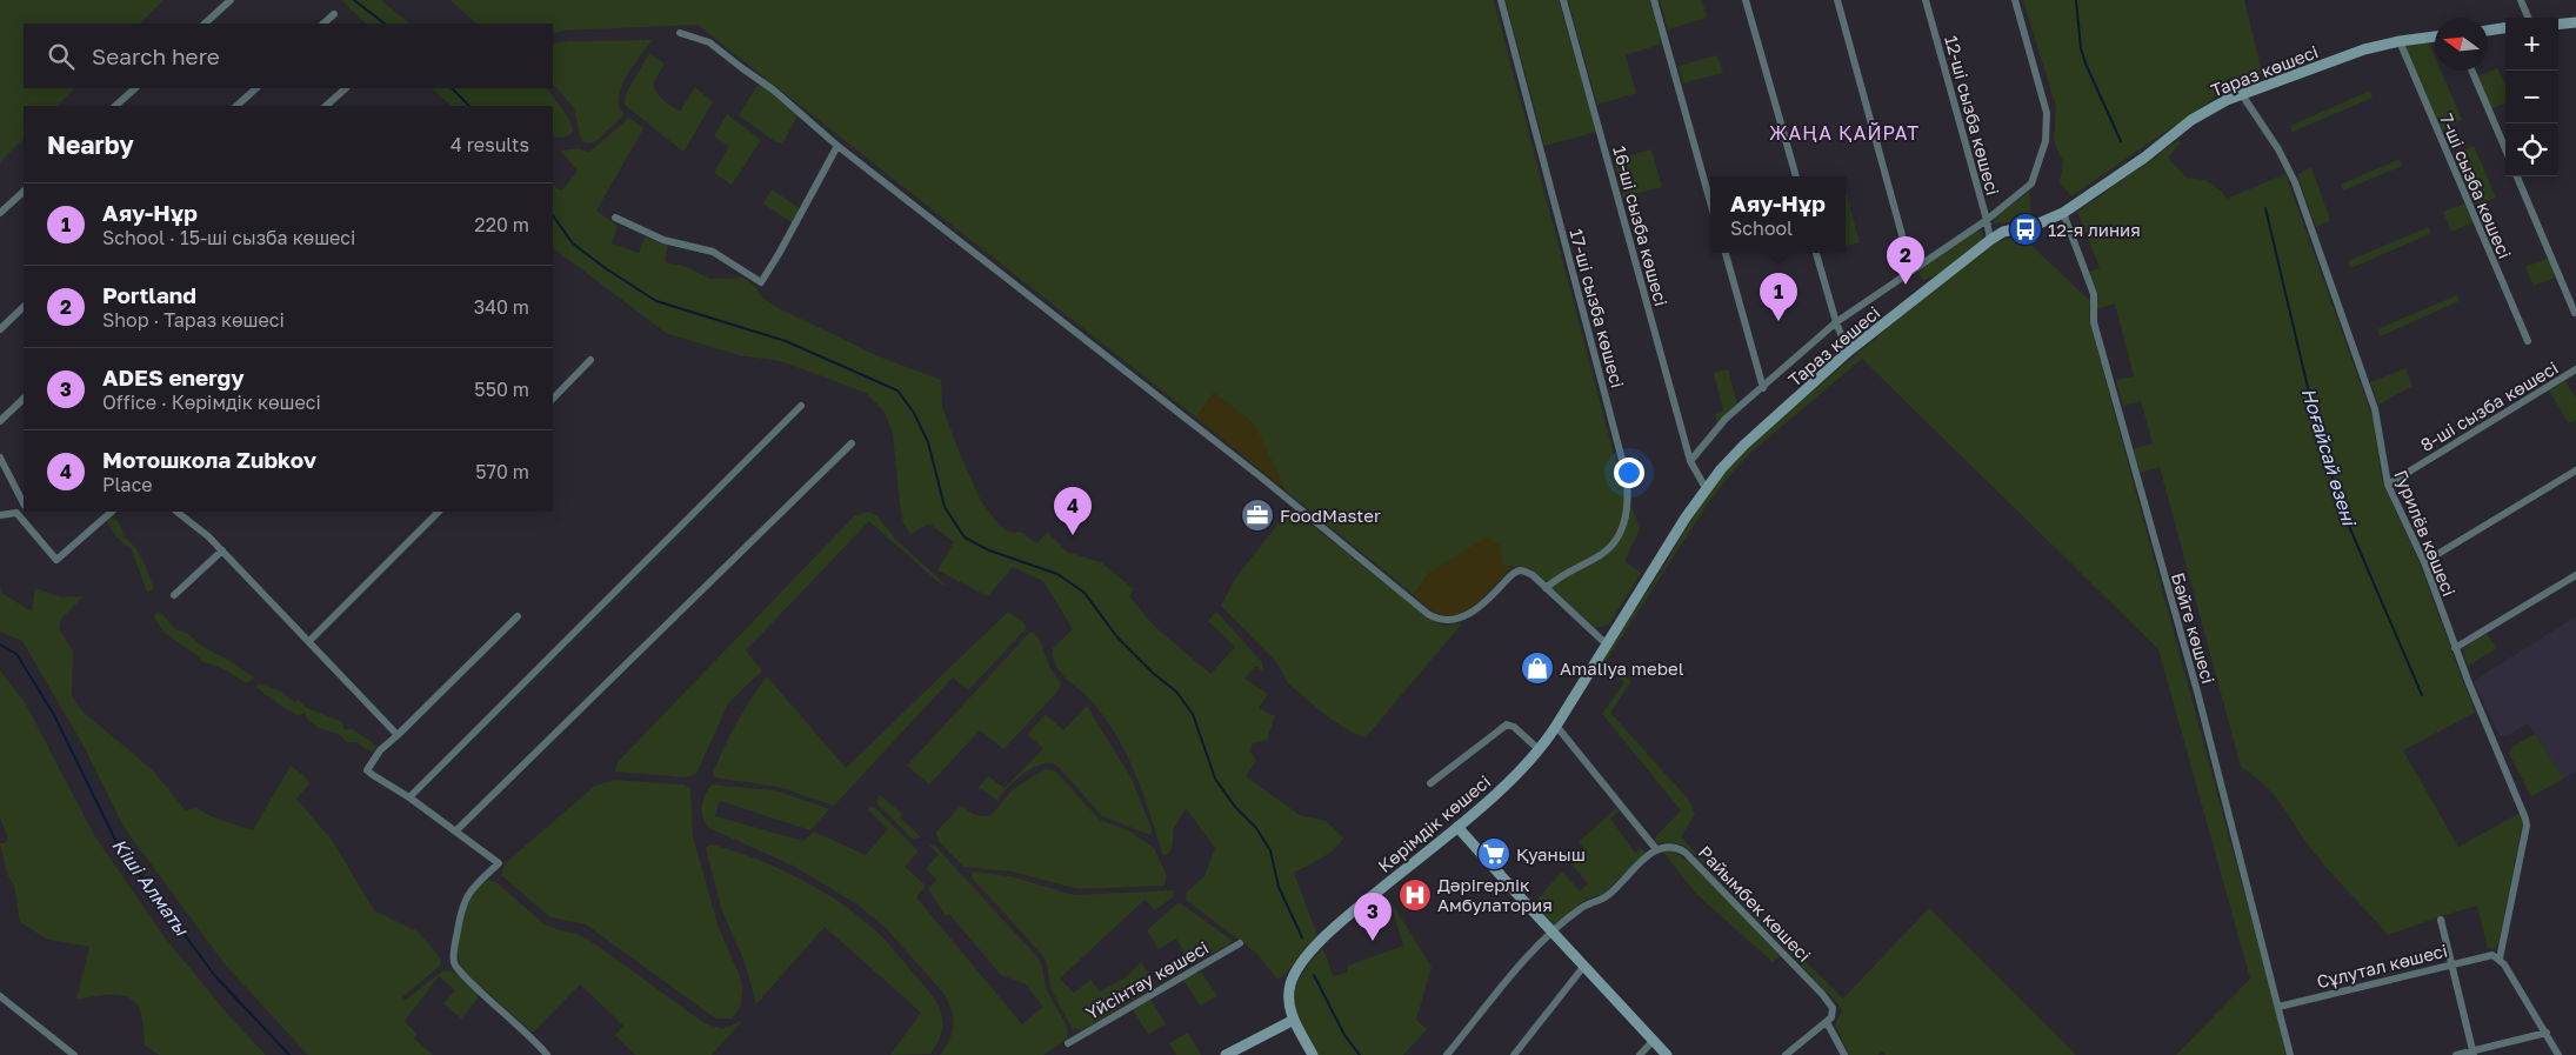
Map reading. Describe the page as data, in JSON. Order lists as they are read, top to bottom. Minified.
{"streets":{"street":["Тараз көшесі","12-ші сызба көшесі","7-ші сызба көшесі","16-ші сызба көшесі","17-ші сызба көшесі","8-ші сызба көшесі","Гурилёв көшесі","Бәйге көшесі","Көрімдік көшесі","Райымбек көшесі","Сұлутал көшесі","Үйсінтау көшесі"]},"crossings":[["Тараз көшесі","12-ші сызба көшесі"],["Тараз көшесі","7-ші сызба көшесі"],["Тараз көшесі","16-ші сызба көшесі"],["Тараз көшесі","Гурилёв көшесі"],["Тараз көшесі","Бәйге көшесі"],["Тараз көшесі","Көрімдік көшесі"],["8-ші сызба көшесі","Гурилёв көшесі"],["Гурилёв көшесі","Сұлутал көшесі"],["Бәйге көшесі","Сұлутал көшесі"]],"districts":["ЖАҢА ҚАЙРАТ"],"water":["Ноғайсай өзені","Кіші Алматы"],"places":{"bus stop":["12-я линия"],"office":["FoodMaster"],"shop":["Amaliya mebel"],"supermarket":["Қуаныш"],"hospital":["Дәрігерлік Амбулатория"]},"north":"left","page":{"map_buttons":["+","−"],"search":"Search here","heading":["Nearby","4 results"],"popup":["Аяу-Нұр","School"],"list":[{"mark":"1","name":"Аяу-Нұр","note":"School · 15-ші сызба көшесі","value":"220 m"},{"mark":"2","name":"Portland","note":"Shop · Тараз көшесі","value":"340 m"},{"mark":"3","name":"ADES energy","note":"Office · Көрімдік көшесі","value":"550 m"},{"mark":"4","name":"Мотошкола Zubkov","note":"Place","value":"570 m"}],"pins":["2","1","4","3"]}}
